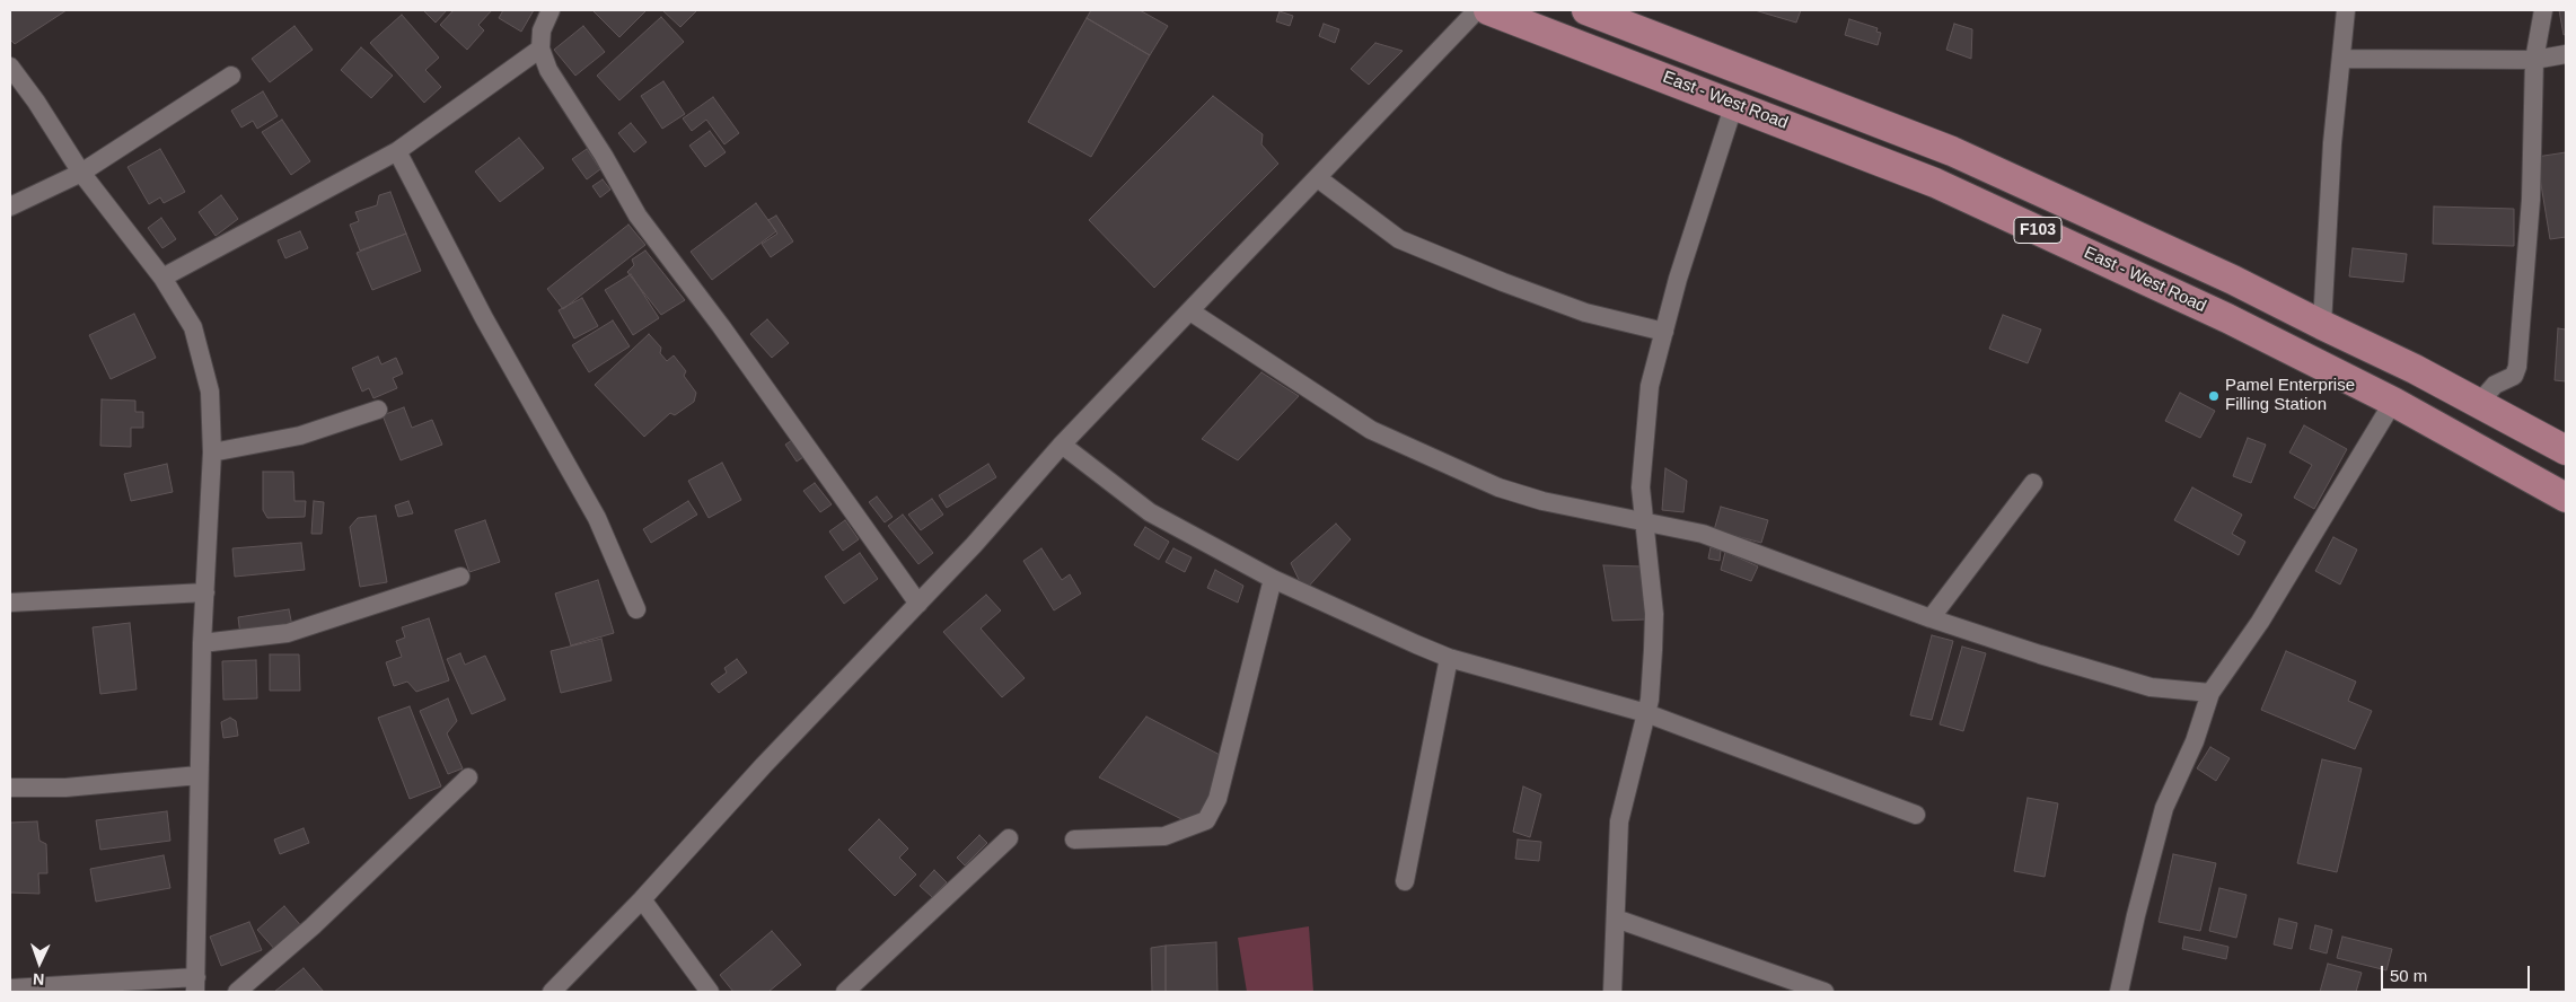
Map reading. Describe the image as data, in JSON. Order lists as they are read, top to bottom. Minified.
{"streets":{"main road":["East - West Road","F103"]},"places":["Pamel Enterprise Filling Station"],"scale_bar":"50 m","north":"bottom"}
